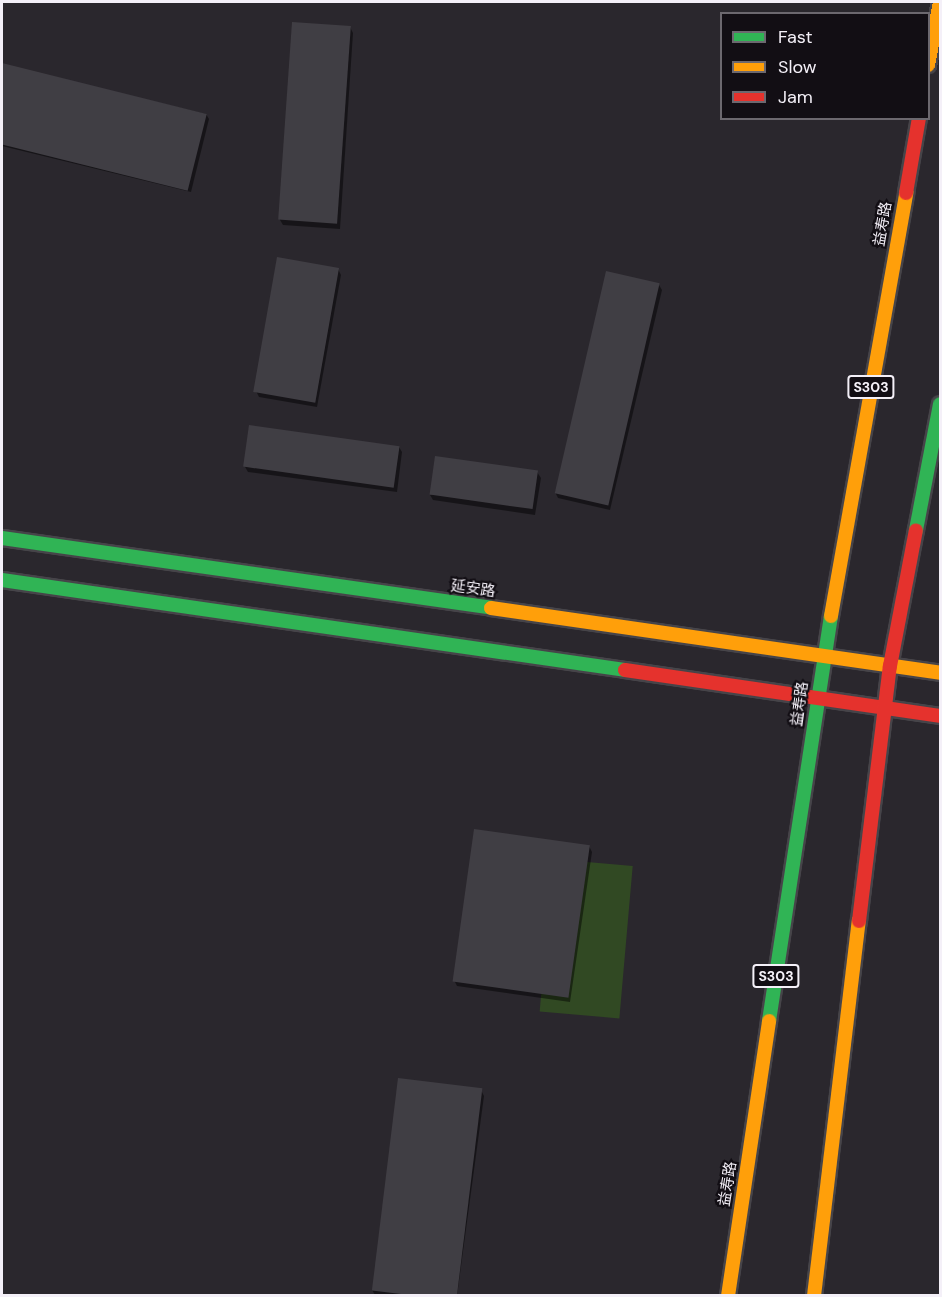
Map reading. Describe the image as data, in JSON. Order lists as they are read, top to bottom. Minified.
{"streets":{"main road":["益寿路","S303","延安路"]},"crossings":[["益寿路","延安路"]],"legend":["Fast","Slow","Jam"]}
